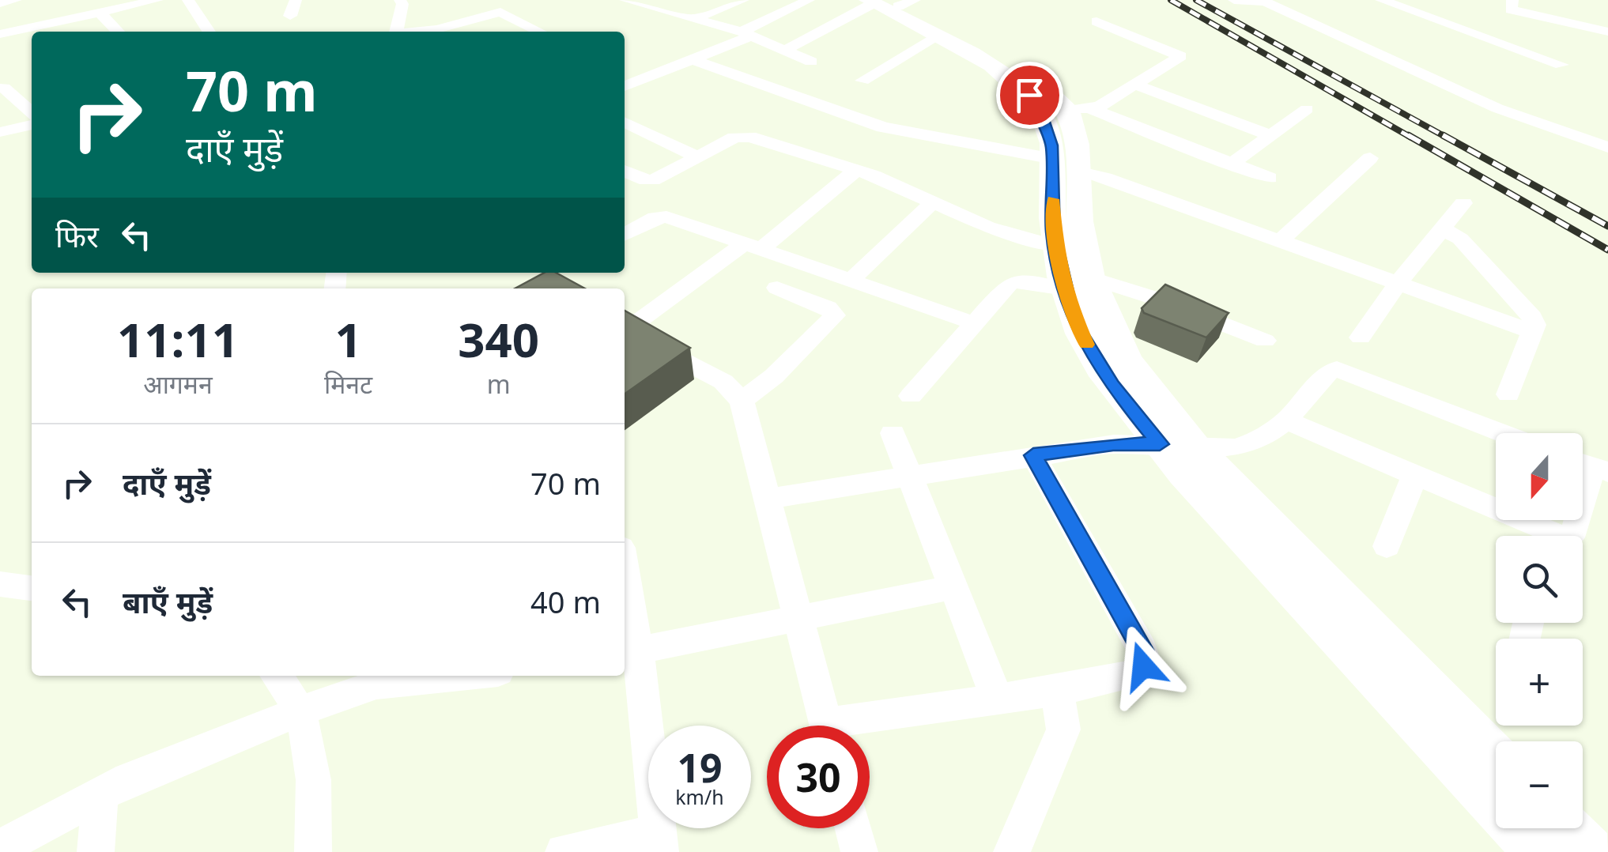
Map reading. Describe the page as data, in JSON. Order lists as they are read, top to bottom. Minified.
{"north":"bottom","page":{"turn":["70 m","दाएँ मुड़ें"],"then":"फिर","eta":["11:11","आगमन","1","मिनट","340","m"],"list":[{"name":"दाएँ मुड़ें","value":"70 m"},{"name":"बाएँ मुड़ें","value":"40 m"}],"map_buttons":["+","−"],"speed":"19 km/h","limit":"30"}}
